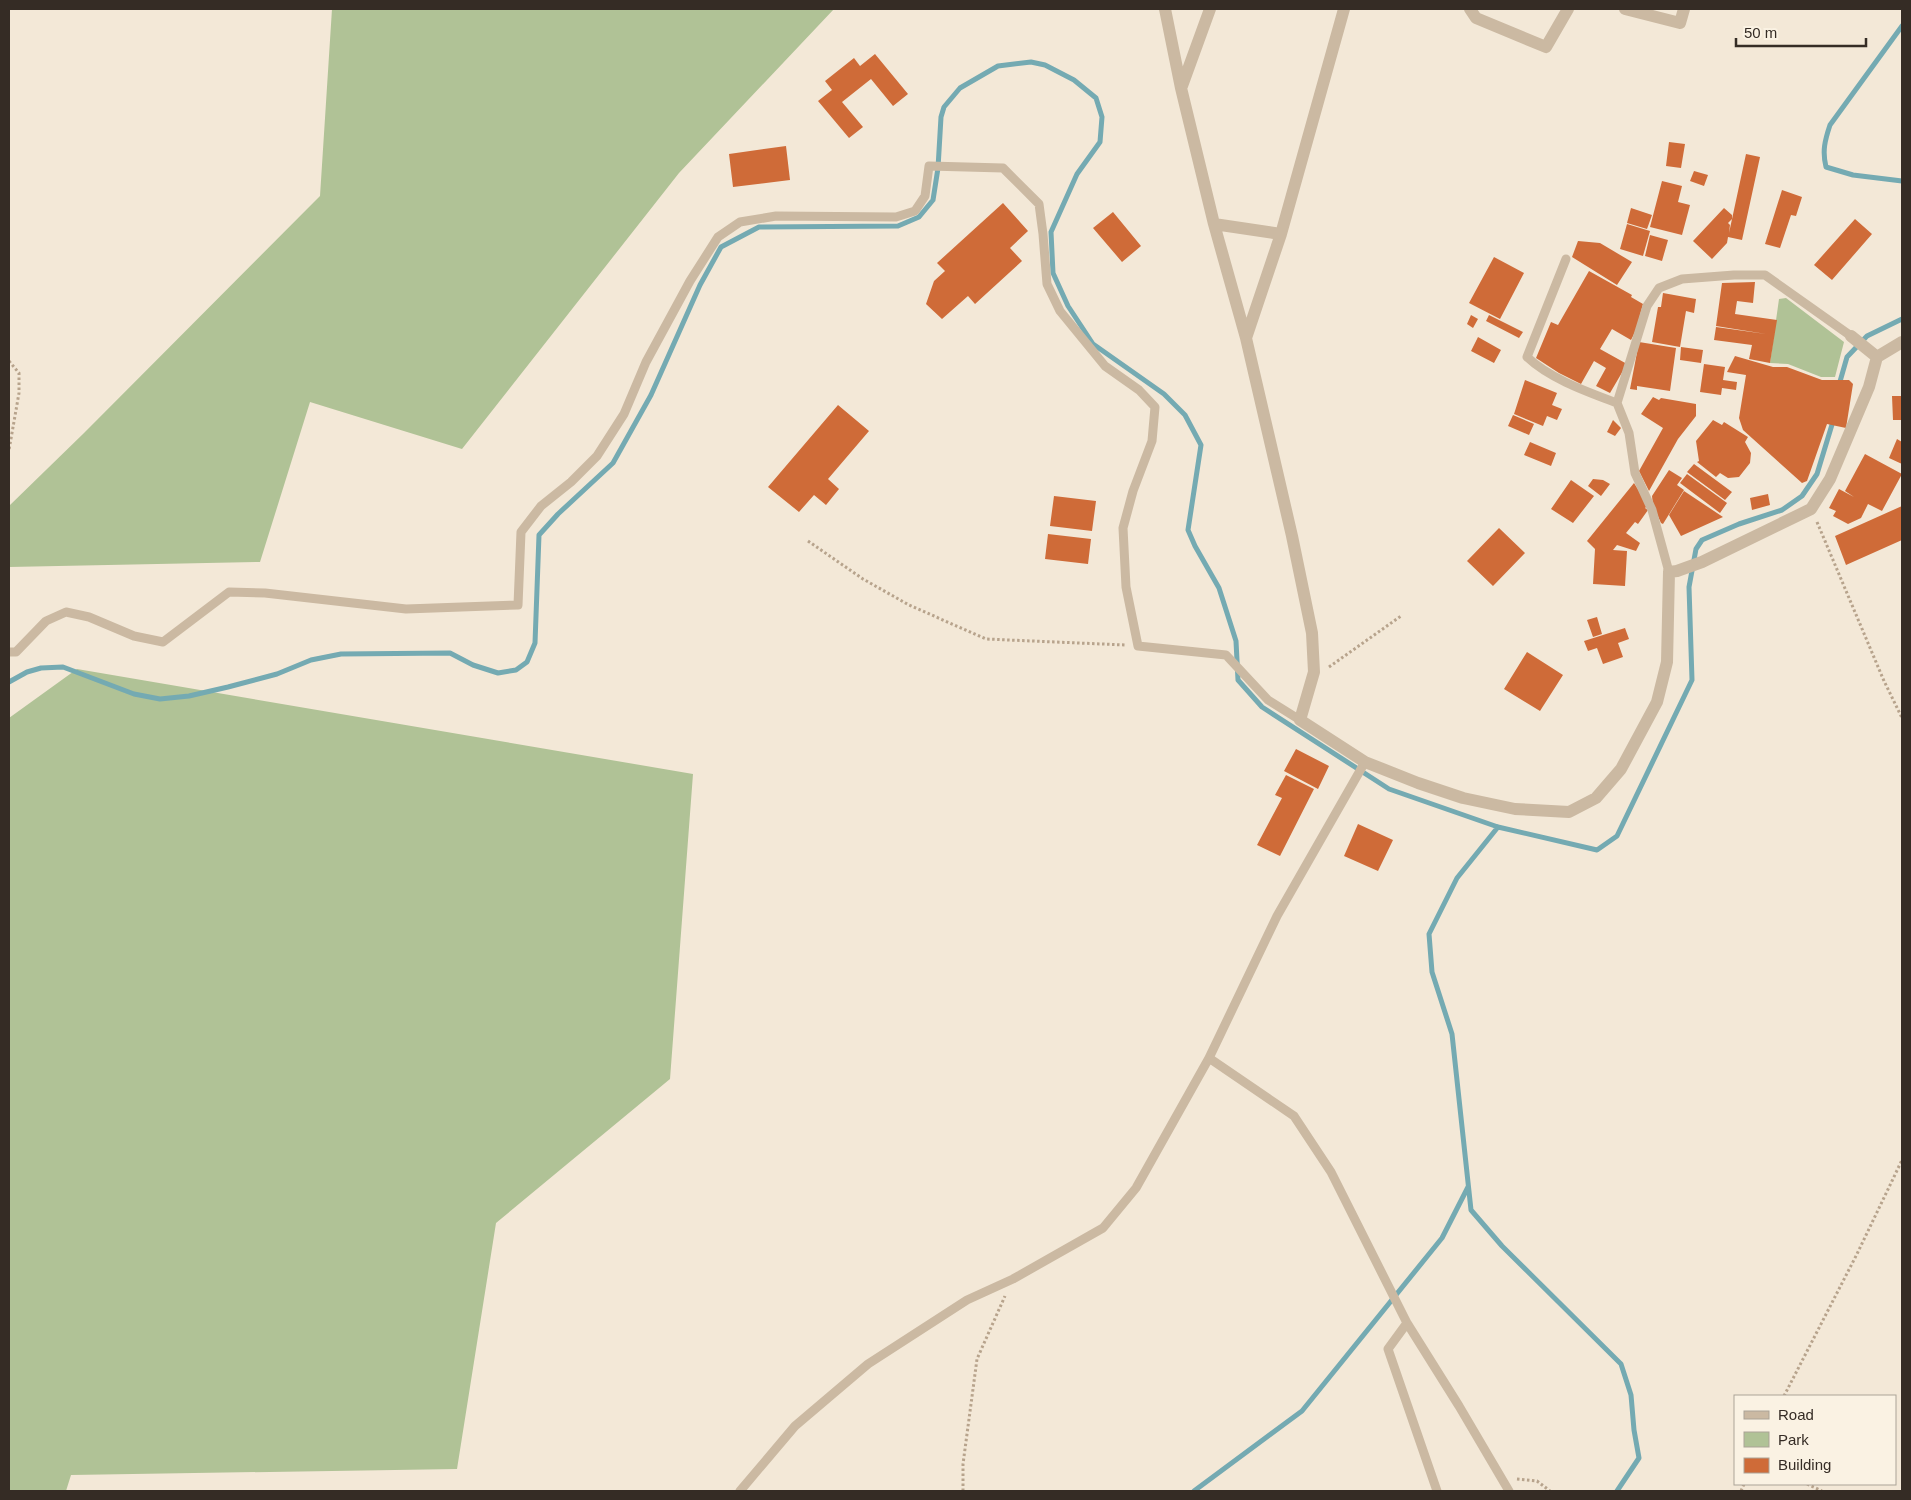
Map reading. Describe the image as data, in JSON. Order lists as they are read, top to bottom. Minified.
{"legend":["Road","Park","Building"],"scale_bar":"50 m"}
